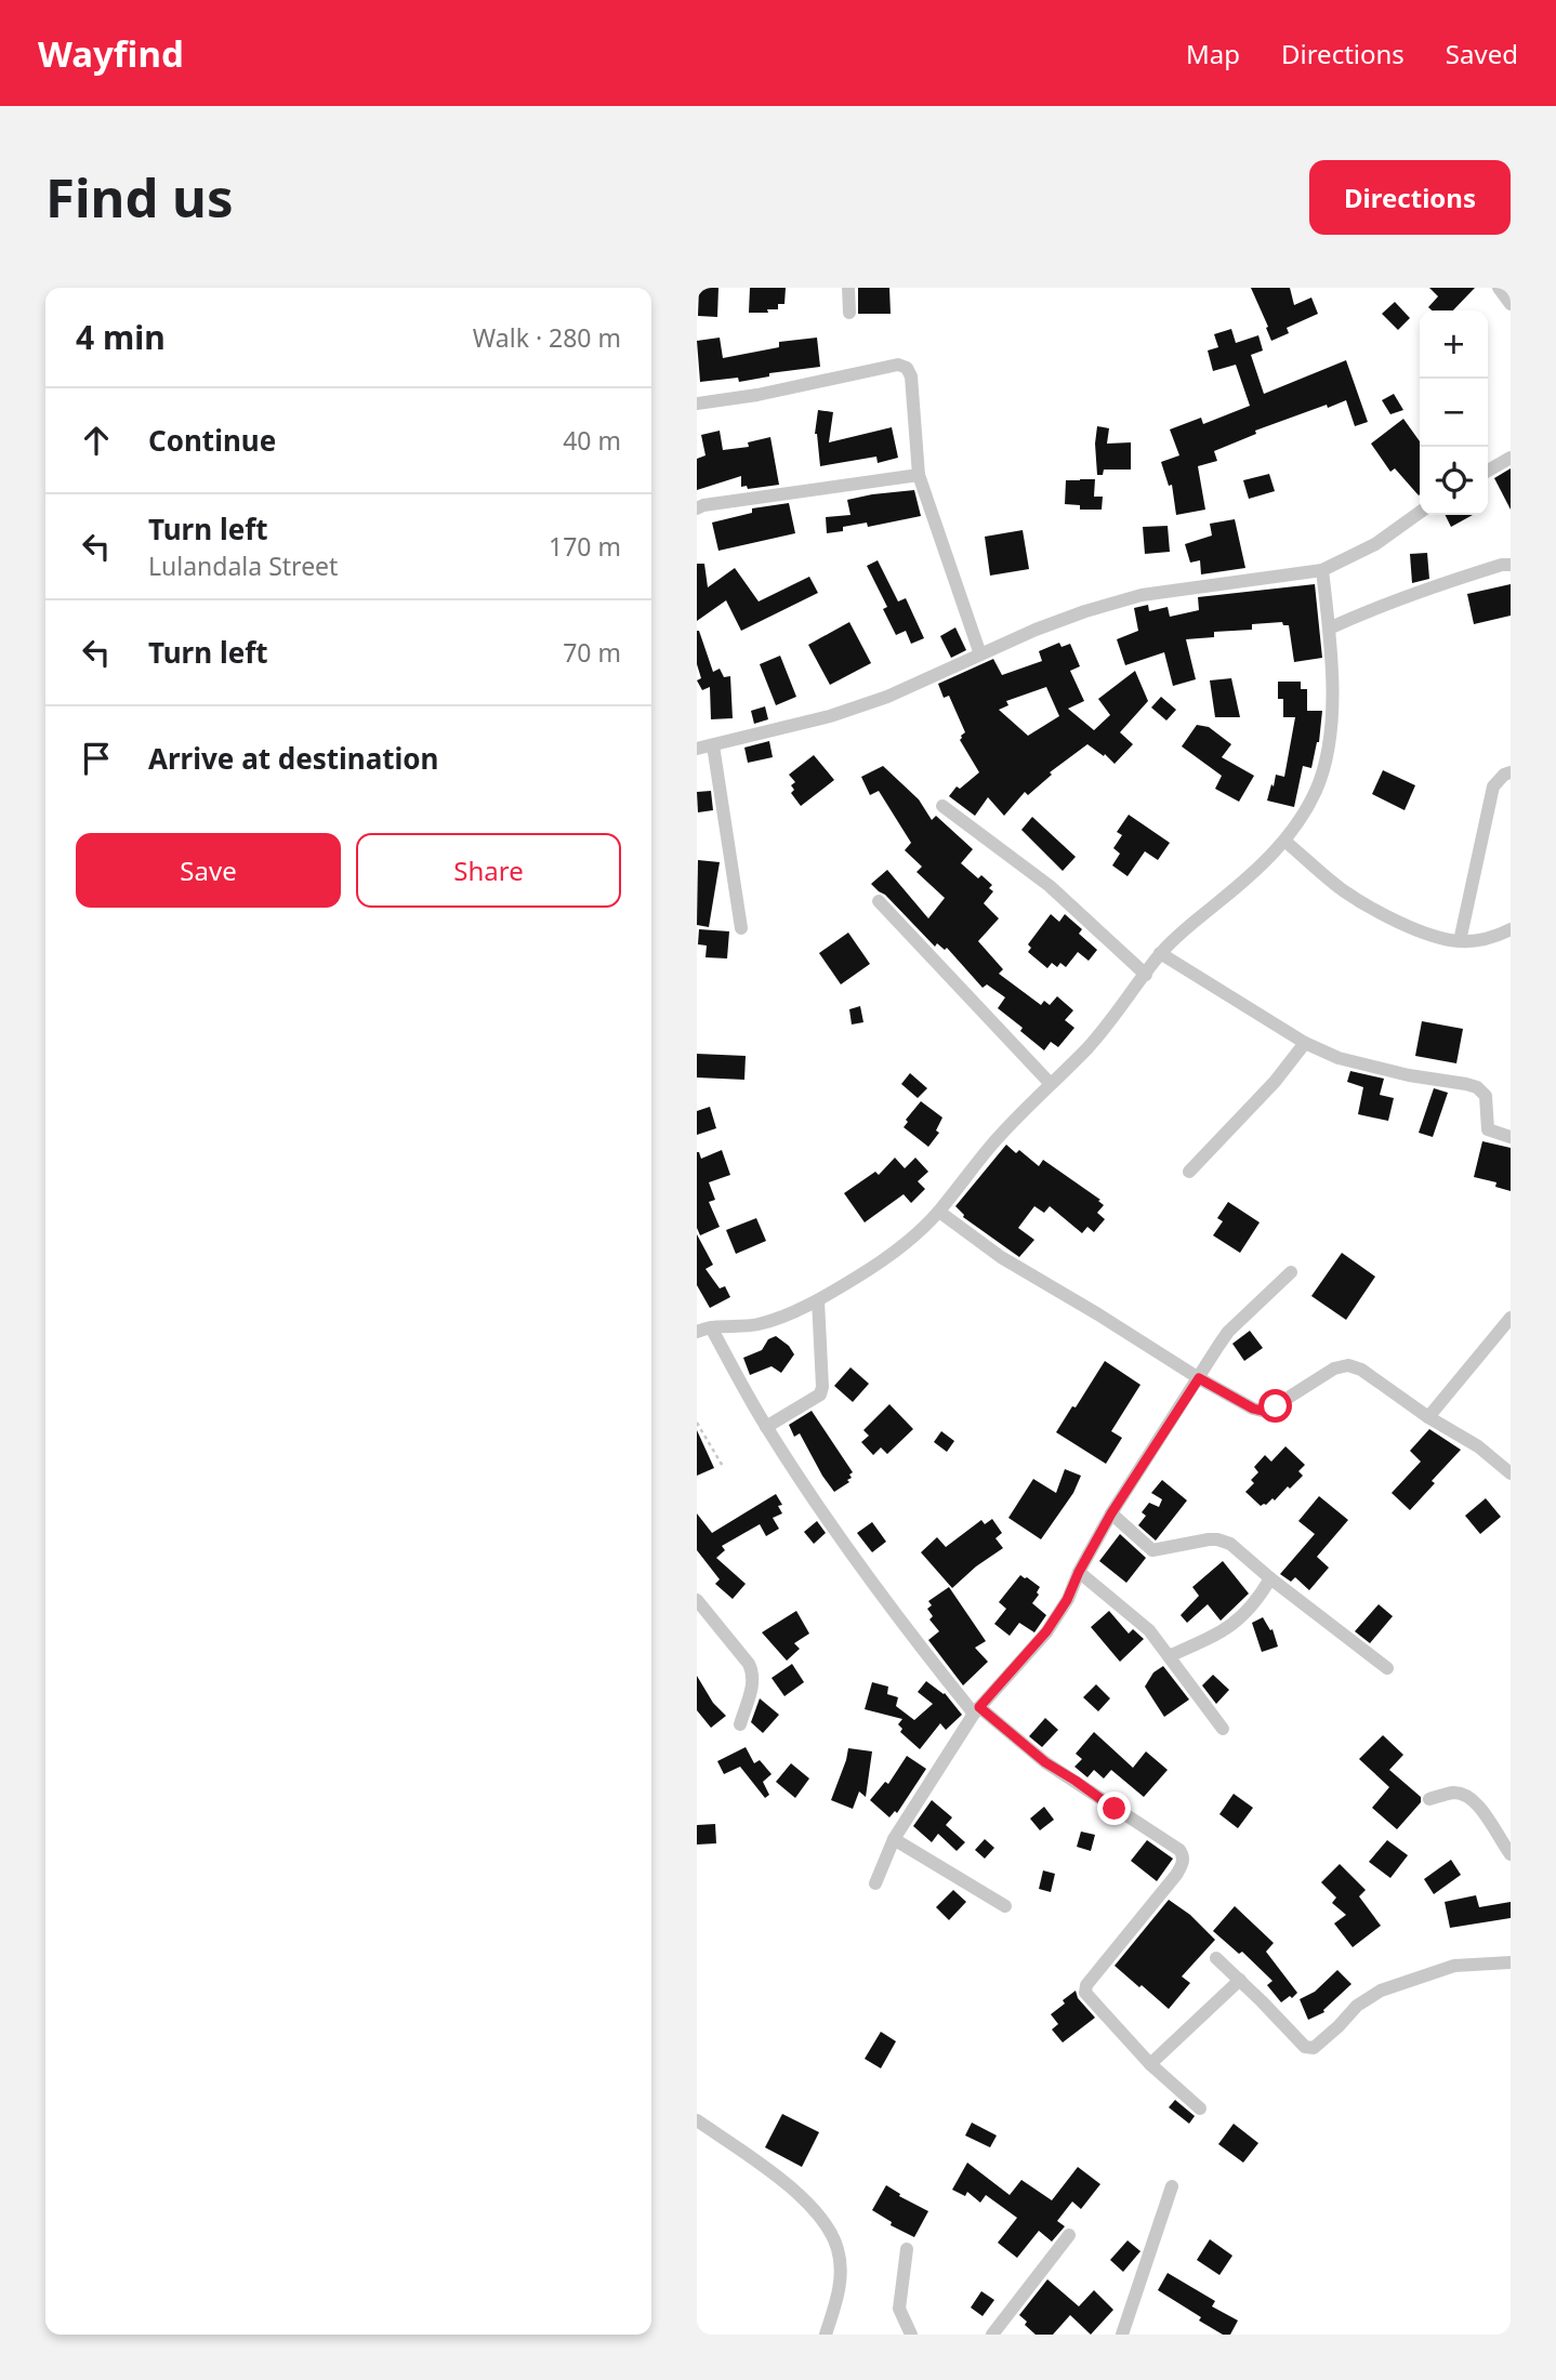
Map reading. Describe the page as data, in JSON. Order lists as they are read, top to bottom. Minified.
{"page":{"header":"Wayfind","nav":["Map","Directions","Saved"],"buttons":["Directions",["Save","Share"]],"title":"Find us","heading":["4 min","Walk · 280 m"],"map_buttons":["+","−"],"list":[["Continue","40 m"],["Turn left","Lulandala Street","170 m"],["Turn left","70 m"],"Arrive at destination"]}}
